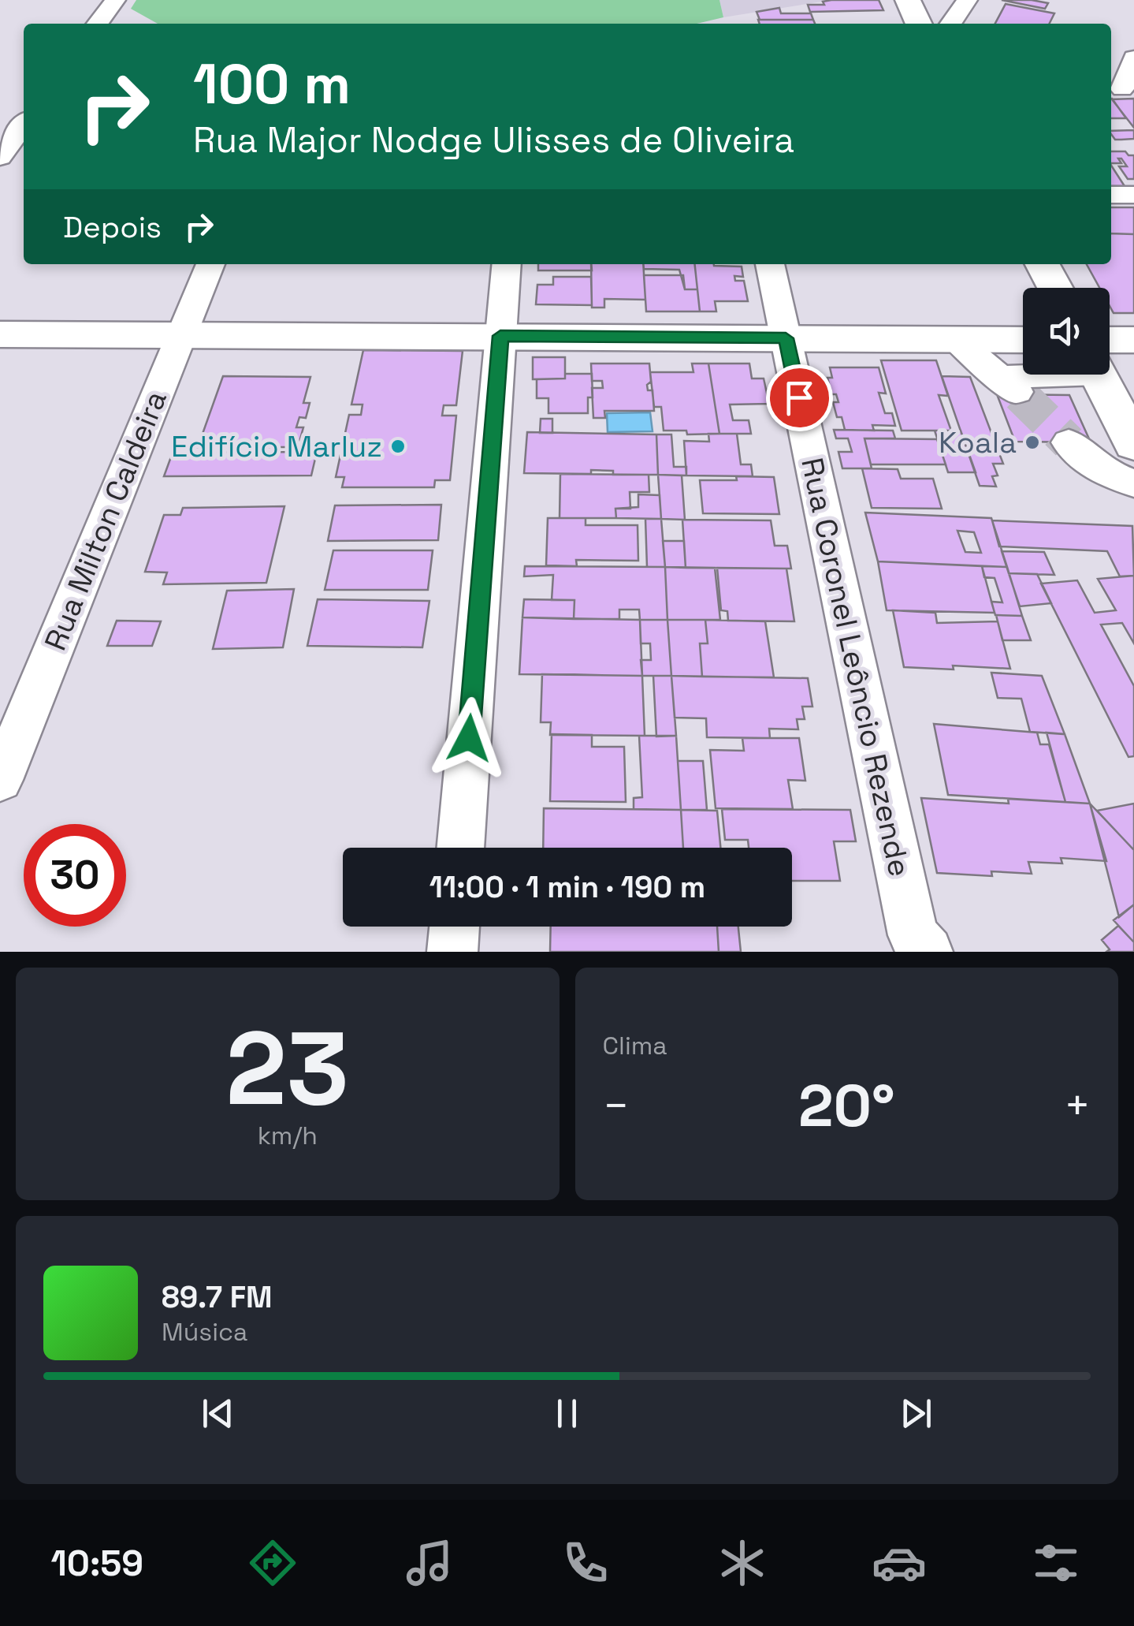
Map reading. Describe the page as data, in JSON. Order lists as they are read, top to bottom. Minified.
{"streets":{"street":["Rua Milton Caldeira","Rua Coronel Leôncio Rezende"]},"places":["Koala","Edifício Marluz"],"page":{"turn":["100 m","Rua Major Nodge Ulisses de Oliveira"],"then":"Depois","limit":"30","trip":"11:00 · 1 min · 190 m","tile":[["23","km/h"],"Clima"],"heat":["−","20°","+"],"song":["89.7 FM","Música"],"tabs":"10:59"}}
